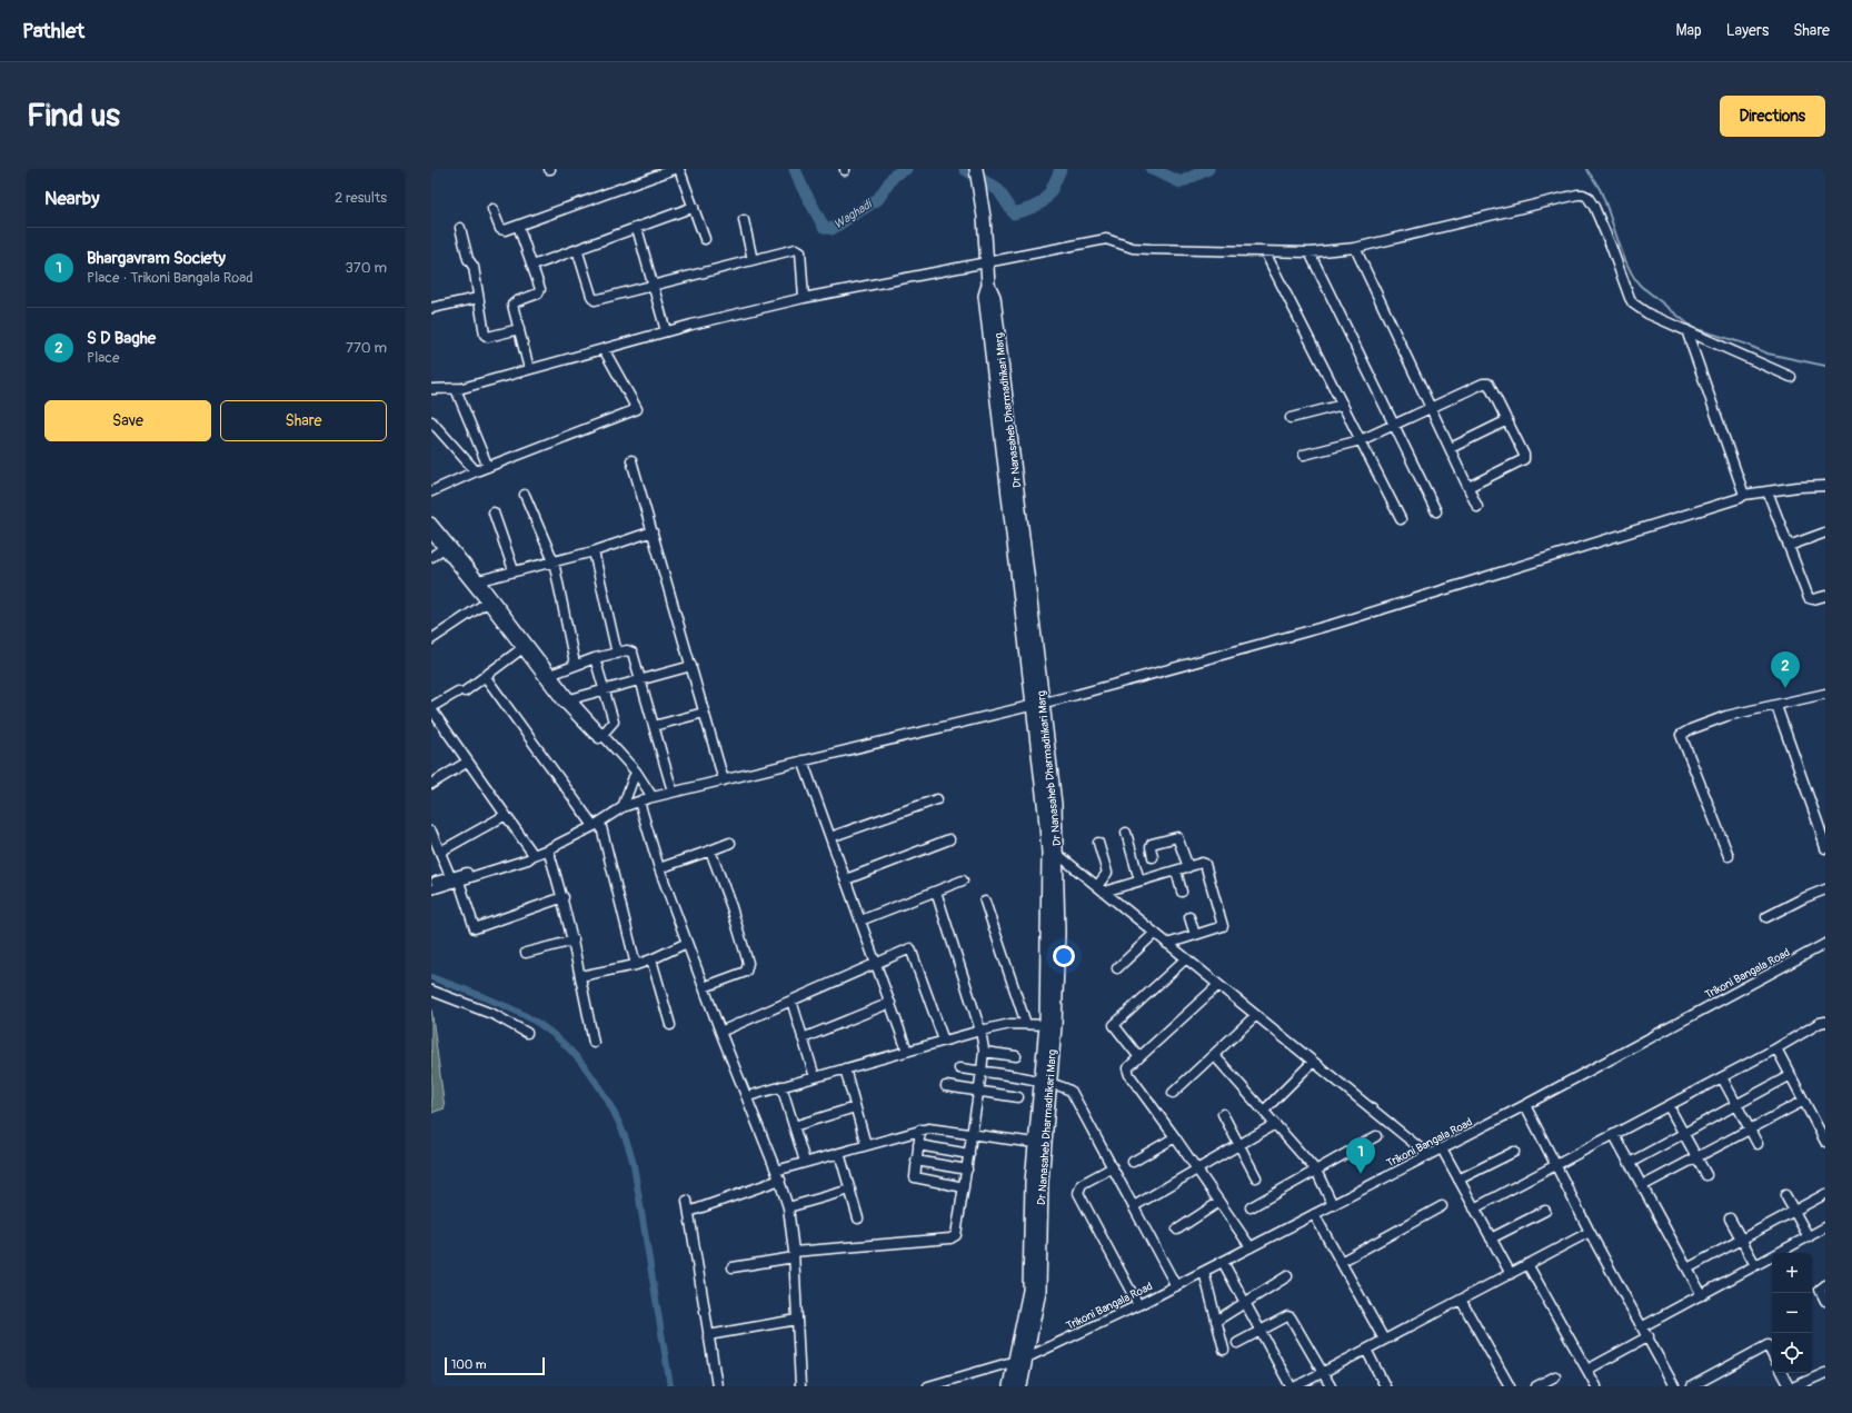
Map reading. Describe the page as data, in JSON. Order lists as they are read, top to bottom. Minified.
{"streets":{"main road":["Dr Nanasaheb Dharmadhikari Marg"],"street":["Trikoni Bangala Road"]},"crossings":[["Dr Nanasaheb Dharmadhikari Marg","Trikoni Bangala Road"]],"water":["Waghadi"],"scale_bar":"100 m","page":{"header":"Pathlet","nav":["Map","Layers","Share"],"buttons":["Directions",["Save","Share"]],"title":"Find us","heading":["Nearby","2 results"],"list":[{"mark":"1","name":"Bhargavram Society","note":"Place · Trikoni Bangala Road","value":"370 m"},{"mark":"2","name":"S D Baghe","note":"Place","value":"770 m"}],"pins":["2","1"],"map_buttons":["+","−"],"scale":"100 m"}}
